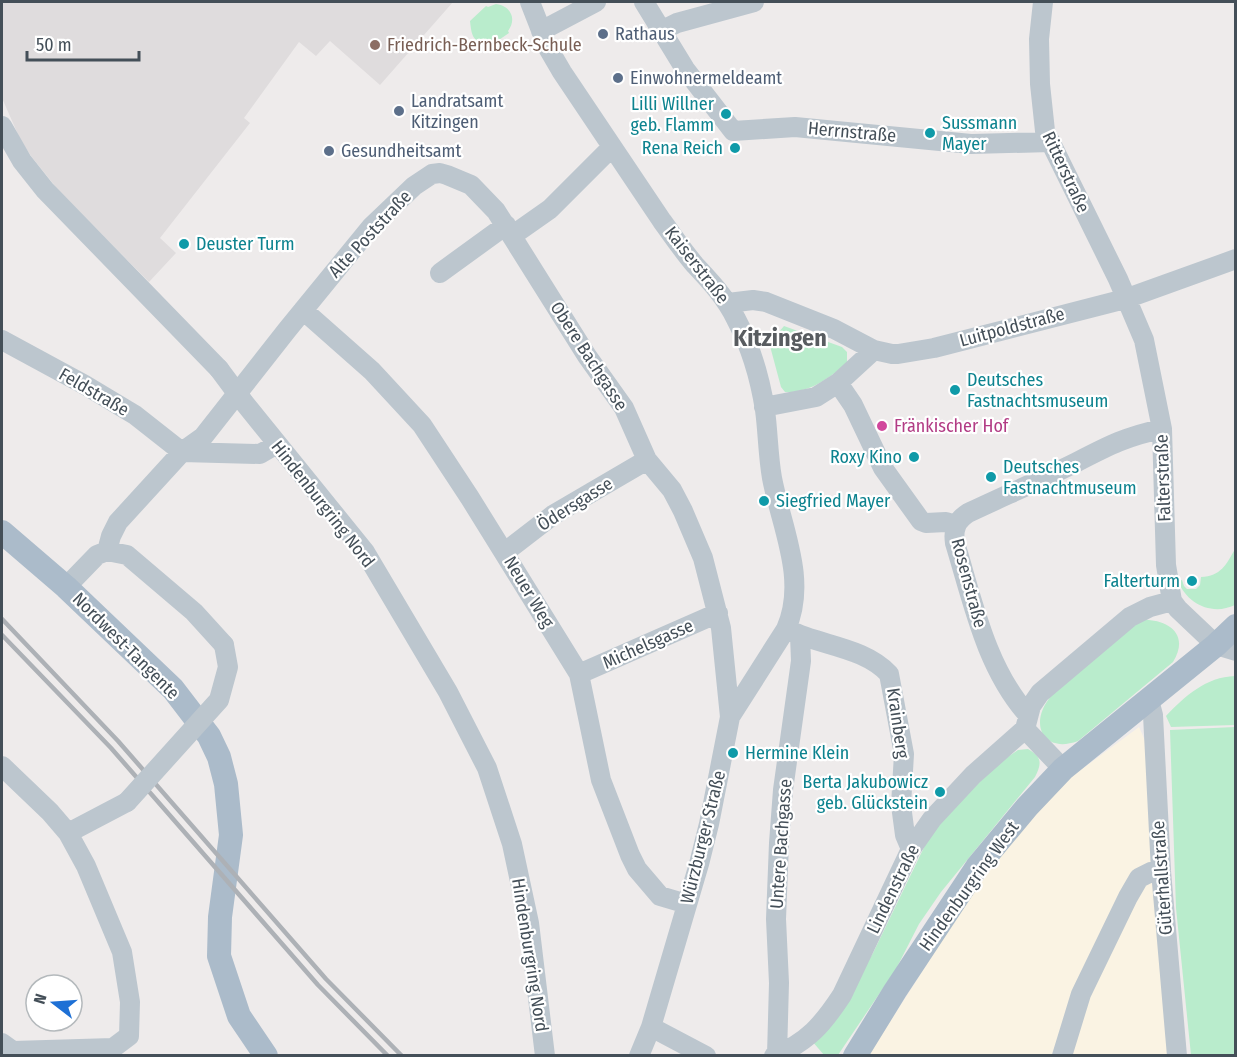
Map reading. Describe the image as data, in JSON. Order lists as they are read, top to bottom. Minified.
{"streets":{"main road":["Nordwest-Tangente","Hindenburgring West"],"street":["Herrnstraße","Ritterstraße","Alte Poststraße","Kaiserstraße","Luitpoldstraße","Obere Bachgasse","Feldstraße","Falterstraße","Hindenburgring Nord","Ödersgasse","Rosenstraße","Neuer Weg","Michelsgasse","Krainberg","Würzburger Straße","Untere Bachgasse","Güterhallstraße","Lindenstraße"]},"crossings":[["Herrnstraße","Ritterstraße"],["Ritterstraße","Luitpoldstraße"],["Ritterstraße","Falterstraße"],["Alte Poststraße","Obere Bachgasse"],["Alte Poststraße","Feldstraße"],["Alte Poststraße","Neuer Weg"],["Kaiserstraße","Luitpoldstraße"],["Kaiserstraße","Krainberg"],["Kaiserstraße","Würzburger Straße"],["Kaiserstraße","Untere Bachgasse"],["Luitpoldstraße","Falterstraße"],["Obere Bachgasse","Ödersgasse"],["Obere Bachgasse","Michelsgasse"],["Obere Bachgasse","Würzburger Straße"],["Falterstraße","Rosenstraße"],["Falterstraße","Lindenstraße"],["Ödersgasse","Neuer Weg"],["Rosenstraße","Lindenstraße"],["Neuer Weg","Michelsgasse"],["Neuer Weg","Würzburger Straße"],["Krainberg","Würzburger Straße"],["Krainberg","Untere Bachgasse"],["Krainberg","Lindenstraße"],["Würzburger Straße","Untere Bachgasse"],["Untere Bachgasse","Lindenstraße"],["Güterhallstraße","Hindenburgring West"]],"districts":["Kitzingen"],"places":["Rathaus","Friedrich-Bernbeck-Schule","Einwohnermeldeamt","Landratsamt Kitzingen","Lilli Willner geb. Flamm","Sussmann Mayer","Rena Reich","Gesundheitsamt","Deuster Turm","Deutsches Fastnachtsmuseum","Fränkischer Hof","Roxy Kino","Deutsches Fastnachtmuseum","Siegfried Mayer","Falterturm","Hermine Klein","Berta Jakubowicz geb. Glückstein"],"scale_bar":"50 m","north":"left"}
